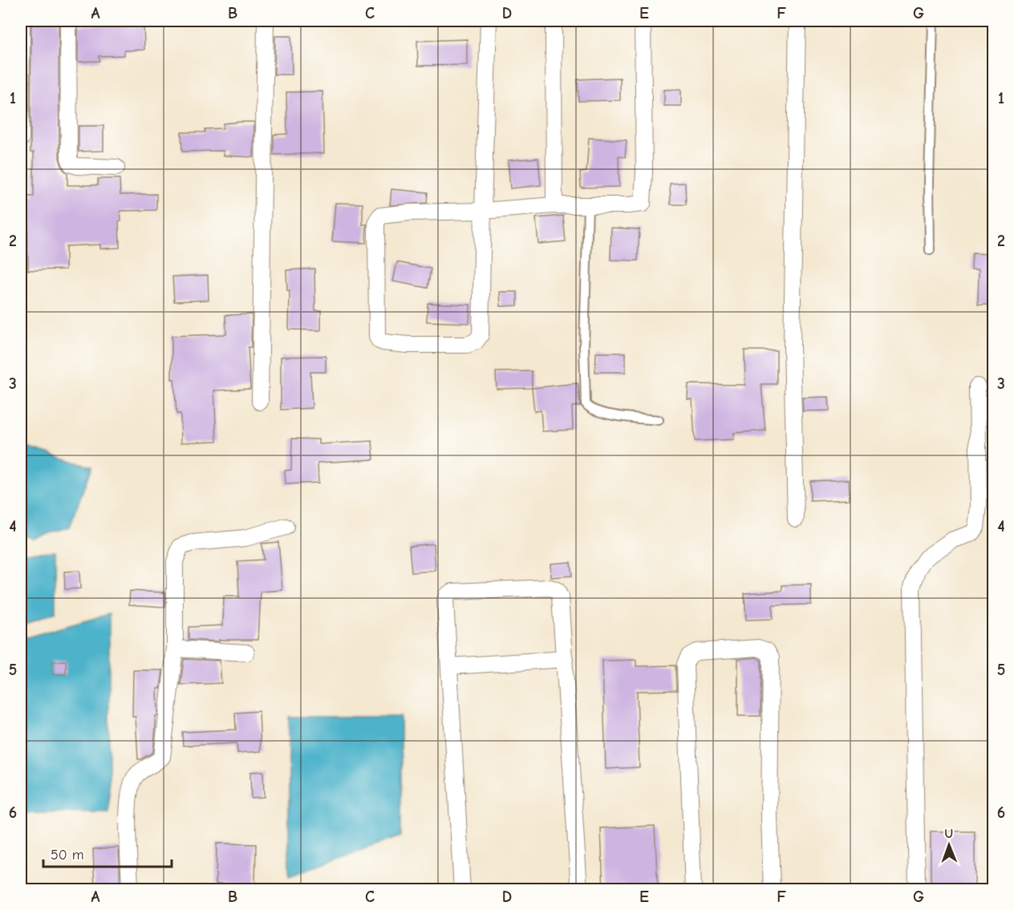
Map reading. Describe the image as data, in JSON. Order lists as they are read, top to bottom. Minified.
{"scale_bar":"50 m","north":"top","grid":{"columns":["A","B","C","D","E","F","G"],"rows":["1","2","3","4","5","6"]}}
